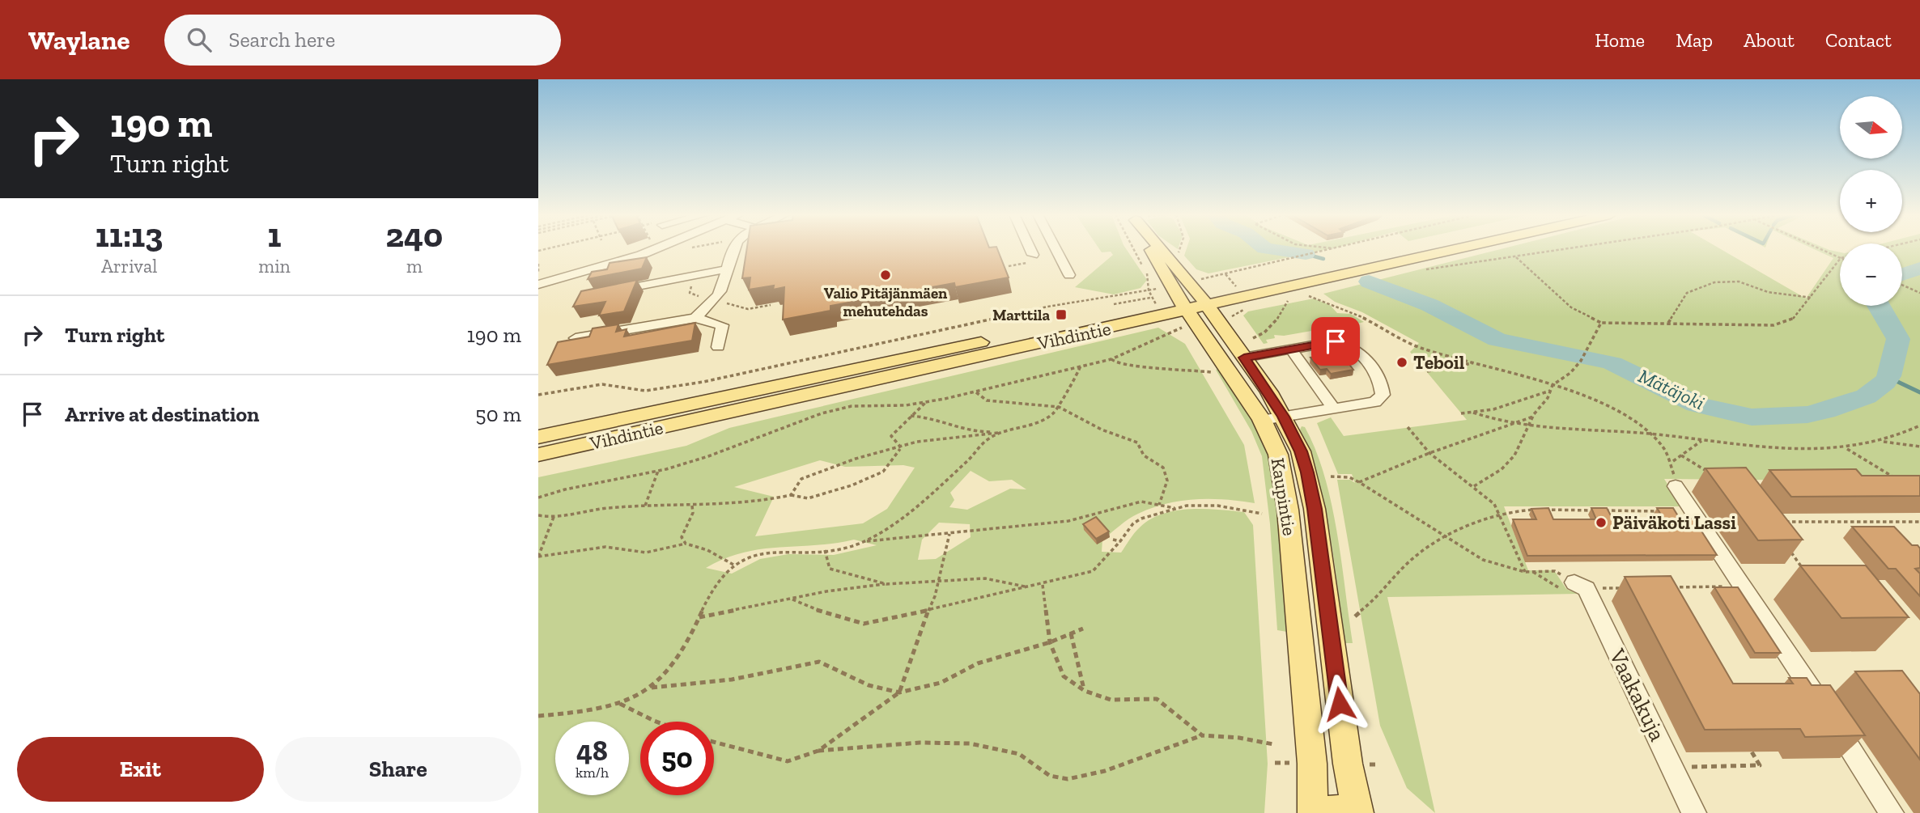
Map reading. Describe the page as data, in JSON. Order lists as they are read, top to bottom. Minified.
{"streets":{"main road":["Vihdintie","Kaupintie"],"street":["Vaakakuja"]},"crossings":[["Vihdintie","Kaupintie"]],"water":["Mätäjoki"],"places":{"other":["Valio Pitäjänmäen mehutehdas","Teboil","Päiväkoti Lassi"],"transit":["Marttila"]},"north":"right","page":{"header":"Waylane","search":"Search here","nav":["Home","Map","About","Contact"],"turn":["190 m","Turn right"],"map_buttons":["+","−"],"eta":["11:13","Arrival","1","min","240","m"],"list":[{"name":"Turn right","value":"190 m"},{"name":"Arrive at destination","value":"50 m"}],"speed":"48 km/h","limit":"50","buttons":["Exit","Share"]}}
